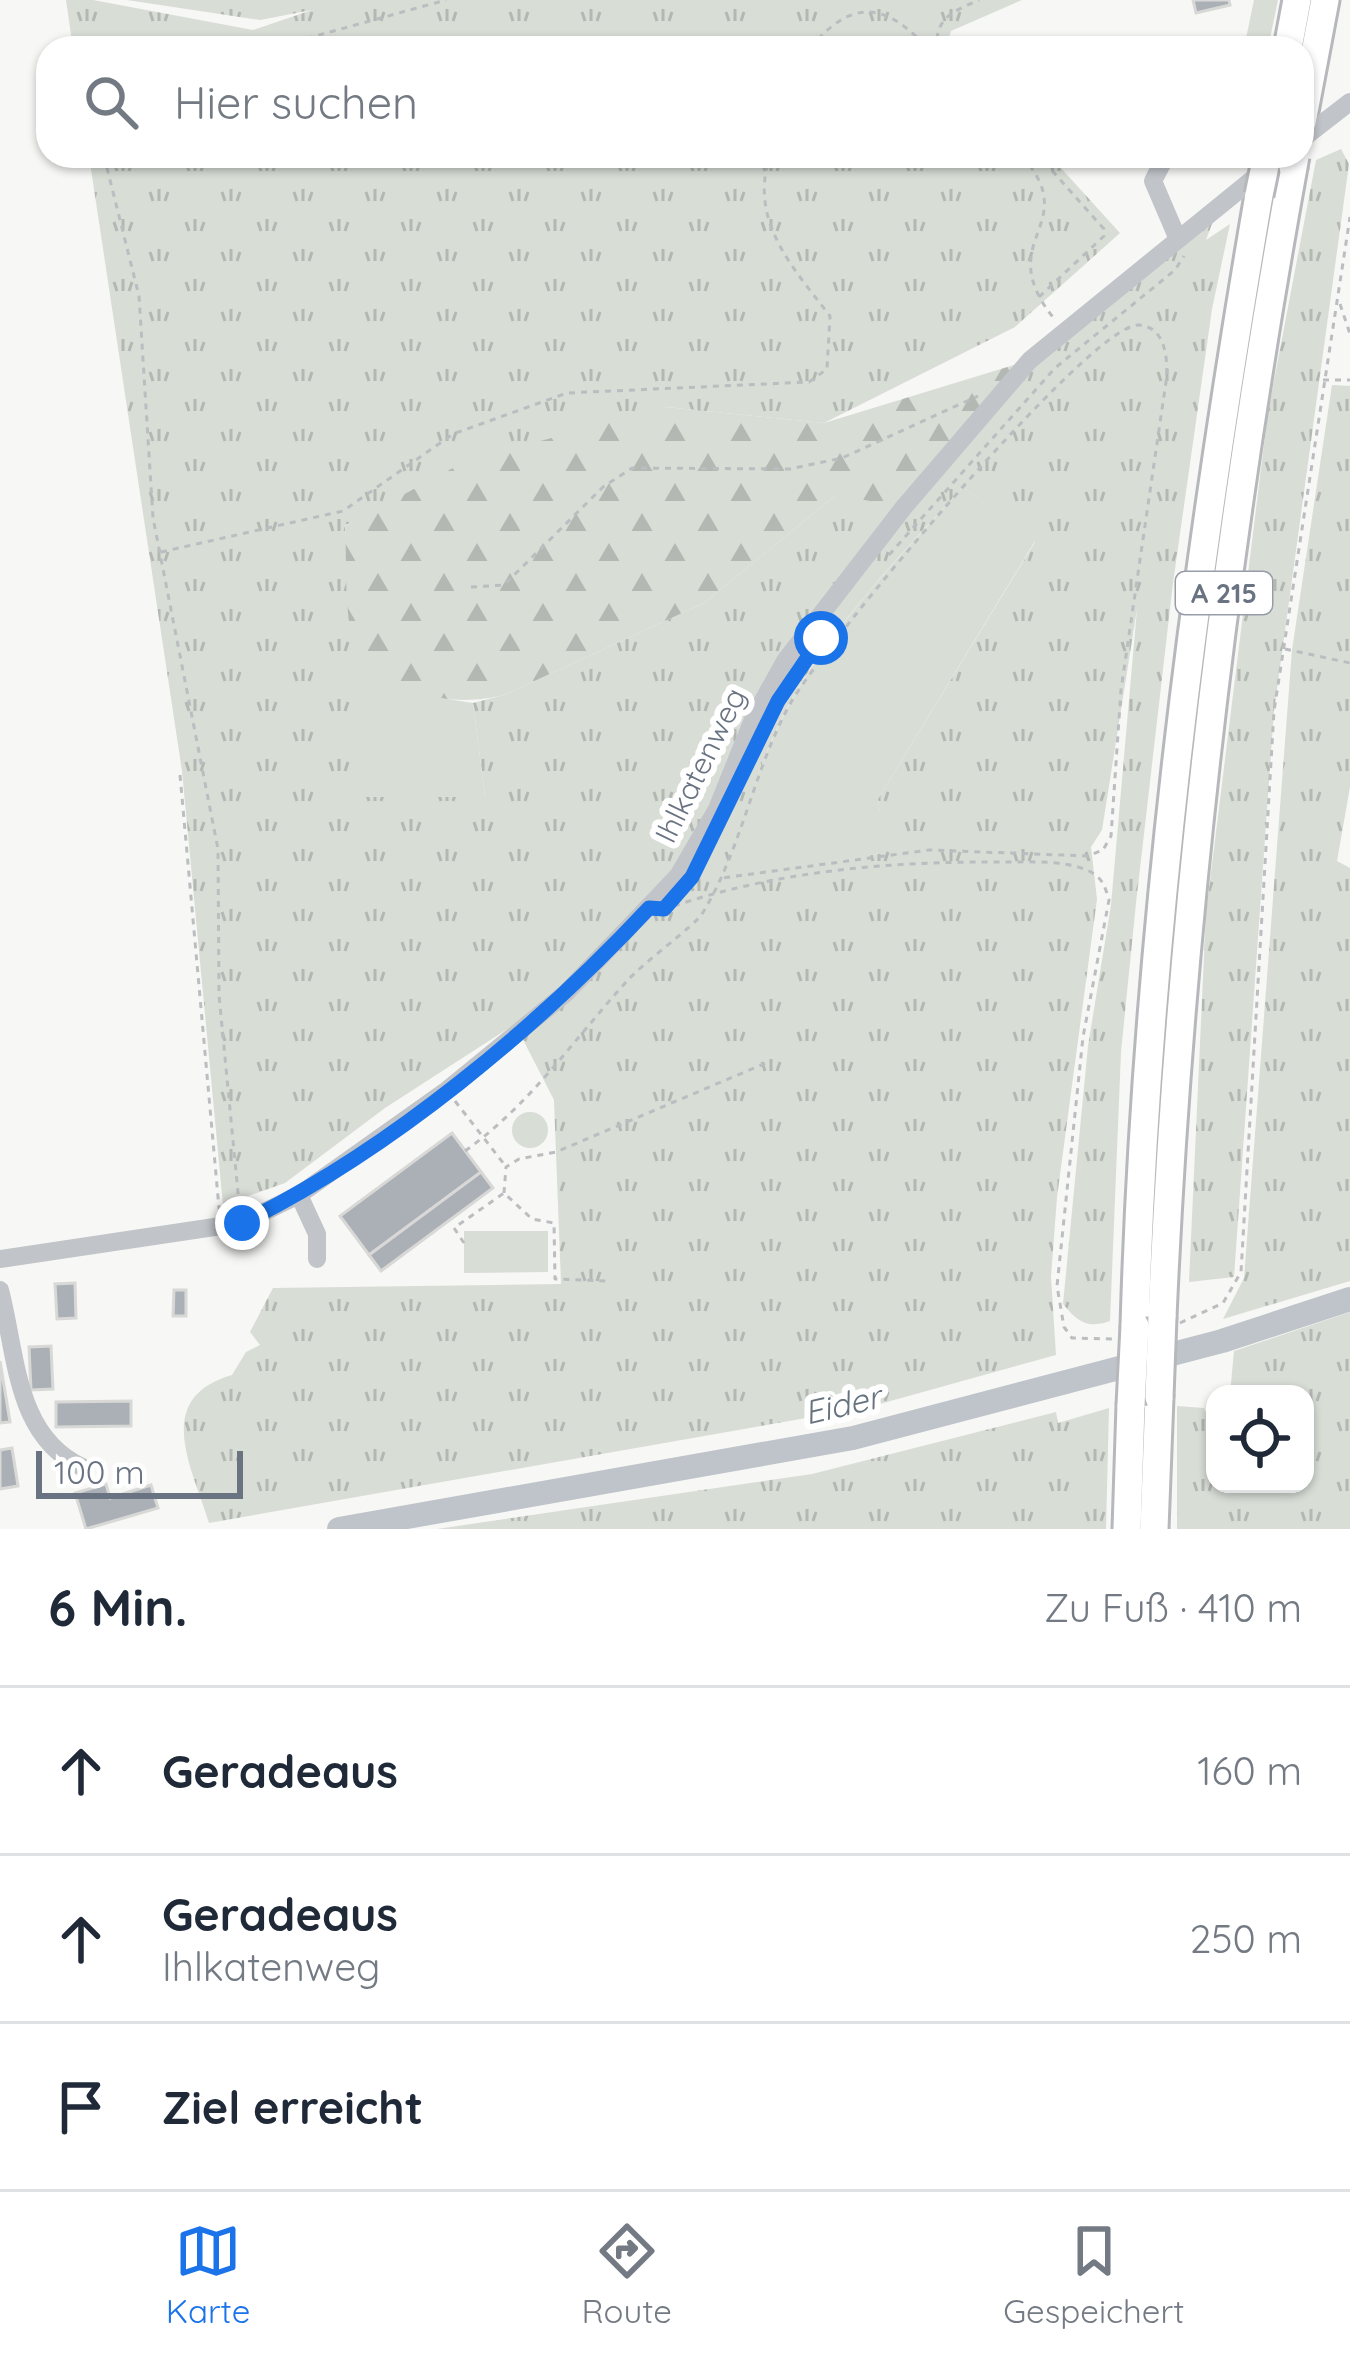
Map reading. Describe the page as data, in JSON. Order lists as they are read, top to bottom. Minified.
{"streets":{"highway":["A 215"],"street":["Ihlkatenweg"]},"water":["Eider"],"scale_bar":"100 m","page":{"search":"Hier suchen","scale":"100 m","heading":["6 Min.","Zu Fuß · 410 m"],"list":[["Geradeaus","160 m"],["Geradeaus","Ihlkatenweg","250 m"],"Ziel erreicht"],"nav":["Karte","Route","Gespeichert"]}}
